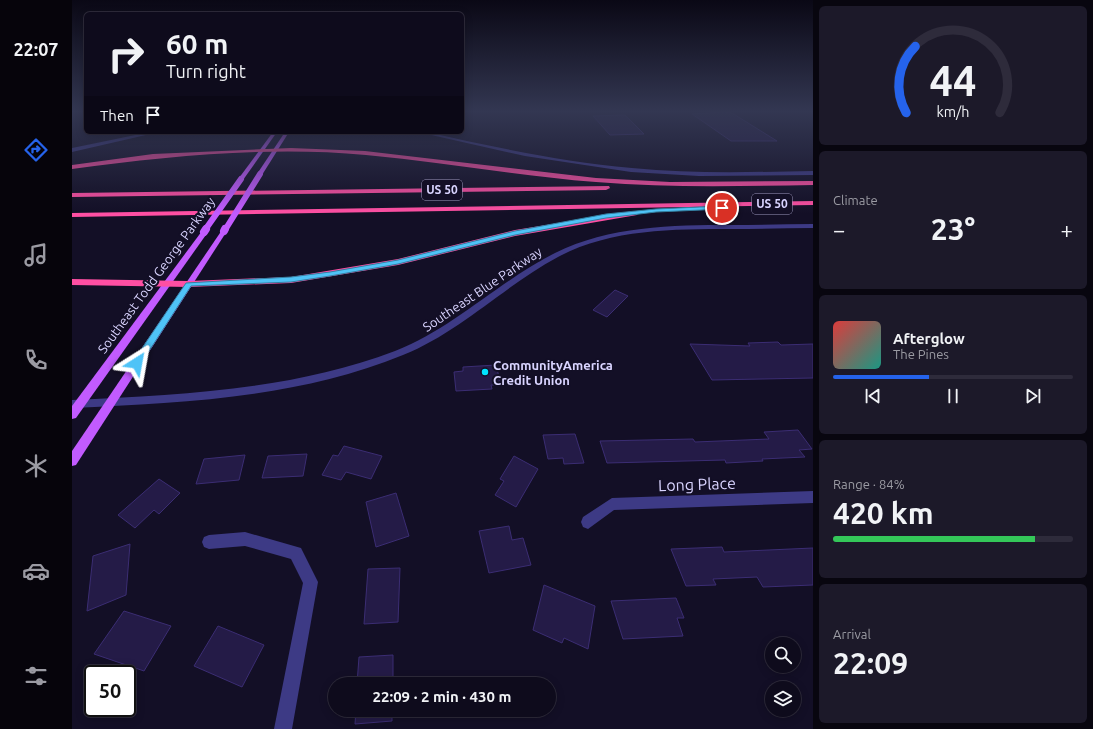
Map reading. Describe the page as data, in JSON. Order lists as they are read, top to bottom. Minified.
{"streets":{"highway":["US 50"],"main road":["Southeast Todd George Parkway"],"street":["Southeast Blue Parkway","Long Place"]},"crossings":[["Southeast Todd George Parkway","Southeast Blue Parkway"]],"places":["CommunityAmerica Credit Union"],"page":{"tabs":"22:07","turn":["60 m","Turn right"],"then":"Then","tile":["Climate",["Range · 84%","420 km"],["Arrival","22:09"]],"heat":["−","23°","+"],"song":["Afterglow","The Pines"],"limit":"50","trip":"22:09 · 2 min · 430 m","gauge":["44","km/h"]}}
